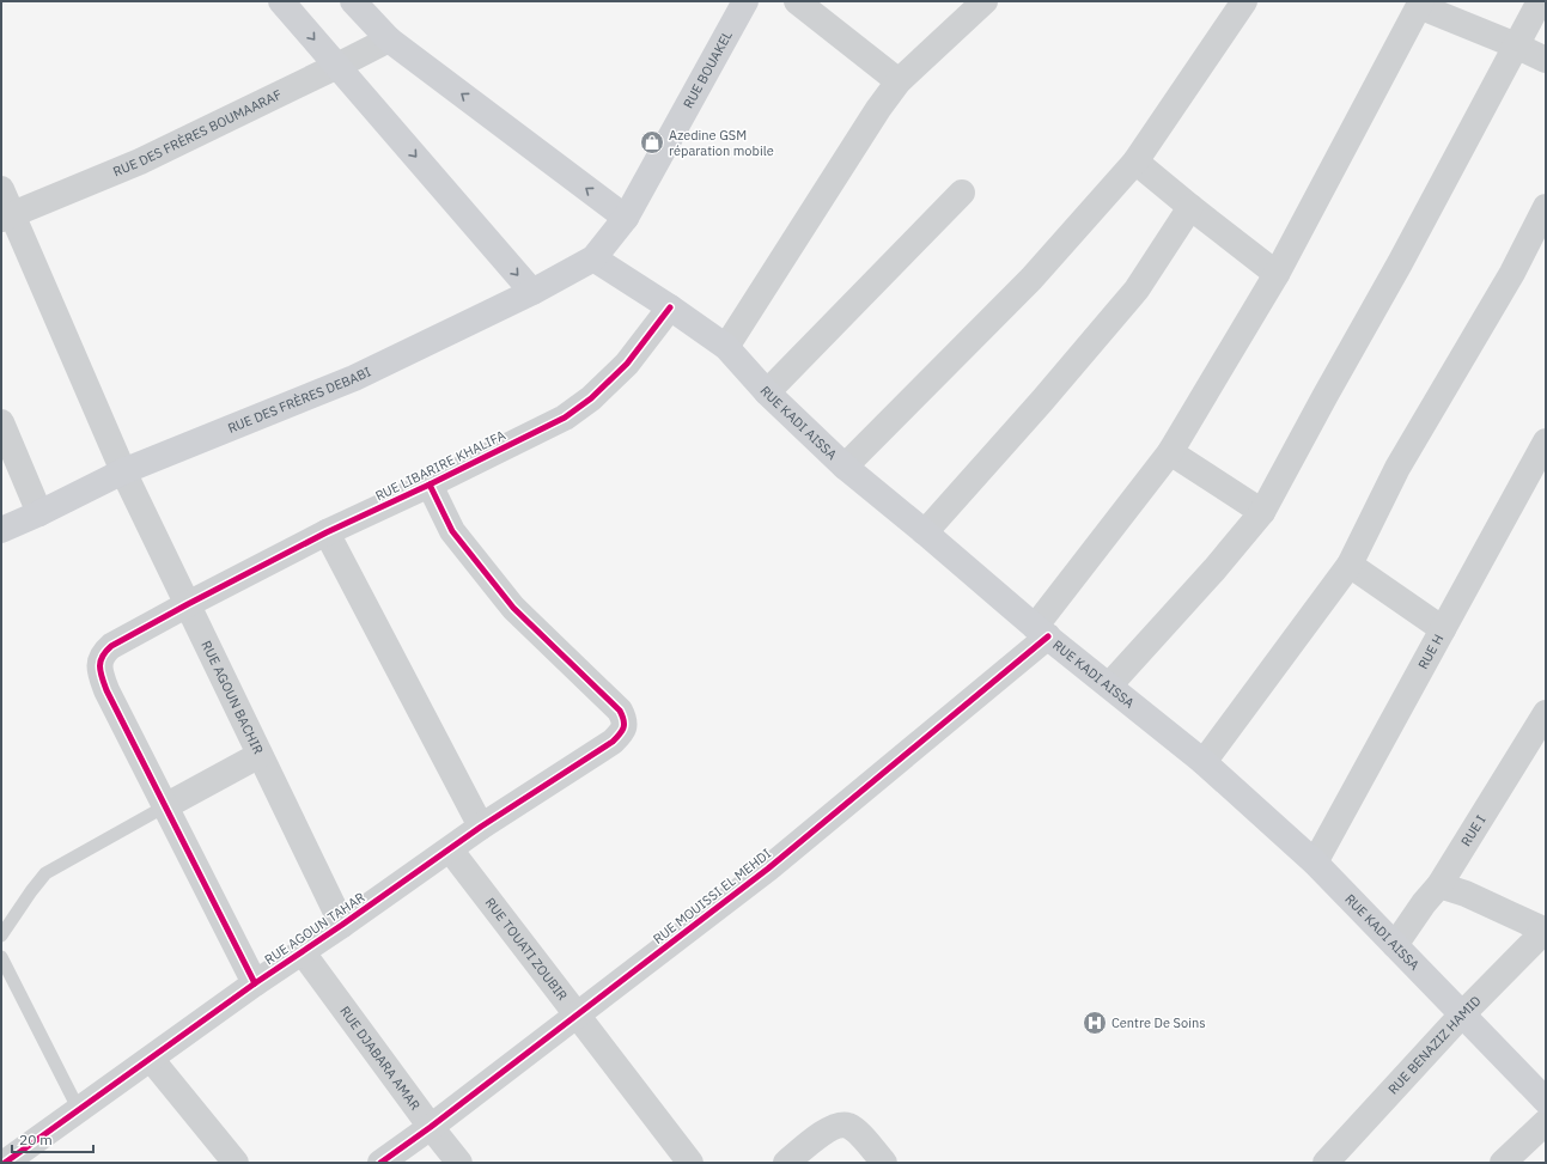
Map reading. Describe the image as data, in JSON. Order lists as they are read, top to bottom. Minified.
{"streets":{"main road":["RUE BOUAKEL","RUE DES FRÈRES DEBABI","RUE KADI AISSA"],"street":["RUE DES FRÈRES BOUMAARAF","RUE LIBARIRE KHALIFA","RUE H","RUE AGOUN BACHIR","RUE I","RUE MOUISSI EL MEHDI","RUE AGOUN TAHAR","RUE TOUATI ZOUBIR","RUE BENAZIZ HAMID","RUE DJABARA AMAR"]},"crossings":[["RUE BOUAKEL","RUE DES FRÈRES DEBABI"],["RUE BOUAKEL","RUE KADI AISSA"],["RUE DES FRÈRES BOUMAARAF","RUE AGOUN BACHIR"],["RUE DES FRÈRES DEBABI","RUE KADI AISSA"],["RUE DES FRÈRES DEBABI","RUE AGOUN BACHIR"],["RUE KADI AISSA","RUE LIBARIRE KHALIFA"],["RUE KADI AISSA","RUE H"],["RUE KADI AISSA","RUE I"],["RUE KADI AISSA","RUE MOUISSI EL MEHDI"],["RUE KADI AISSA","RUE BENAZIZ HAMID"],["RUE LIBARIRE KHALIFA","RUE AGOUN BACHIR"],["RUE LIBARIRE KHALIFA","RUE AGOUN TAHAR"],["RUE AGOUN BACHIR","RUE AGOUN TAHAR"],["RUE MOUISSI EL MEHDI","RUE TOUATI ZOUBIR"],["RUE MOUISSI EL MEHDI","RUE DJABARA AMAR"],["RUE AGOUN TAHAR","RUE TOUATI ZOUBIR"],["RUE AGOUN TAHAR","RUE DJABARA AMAR"]],"places":{"shop":["Azedine GSM réparation mobile"],"hospital":["Centre De Soins"]},"scale_bar":"20 m"}
